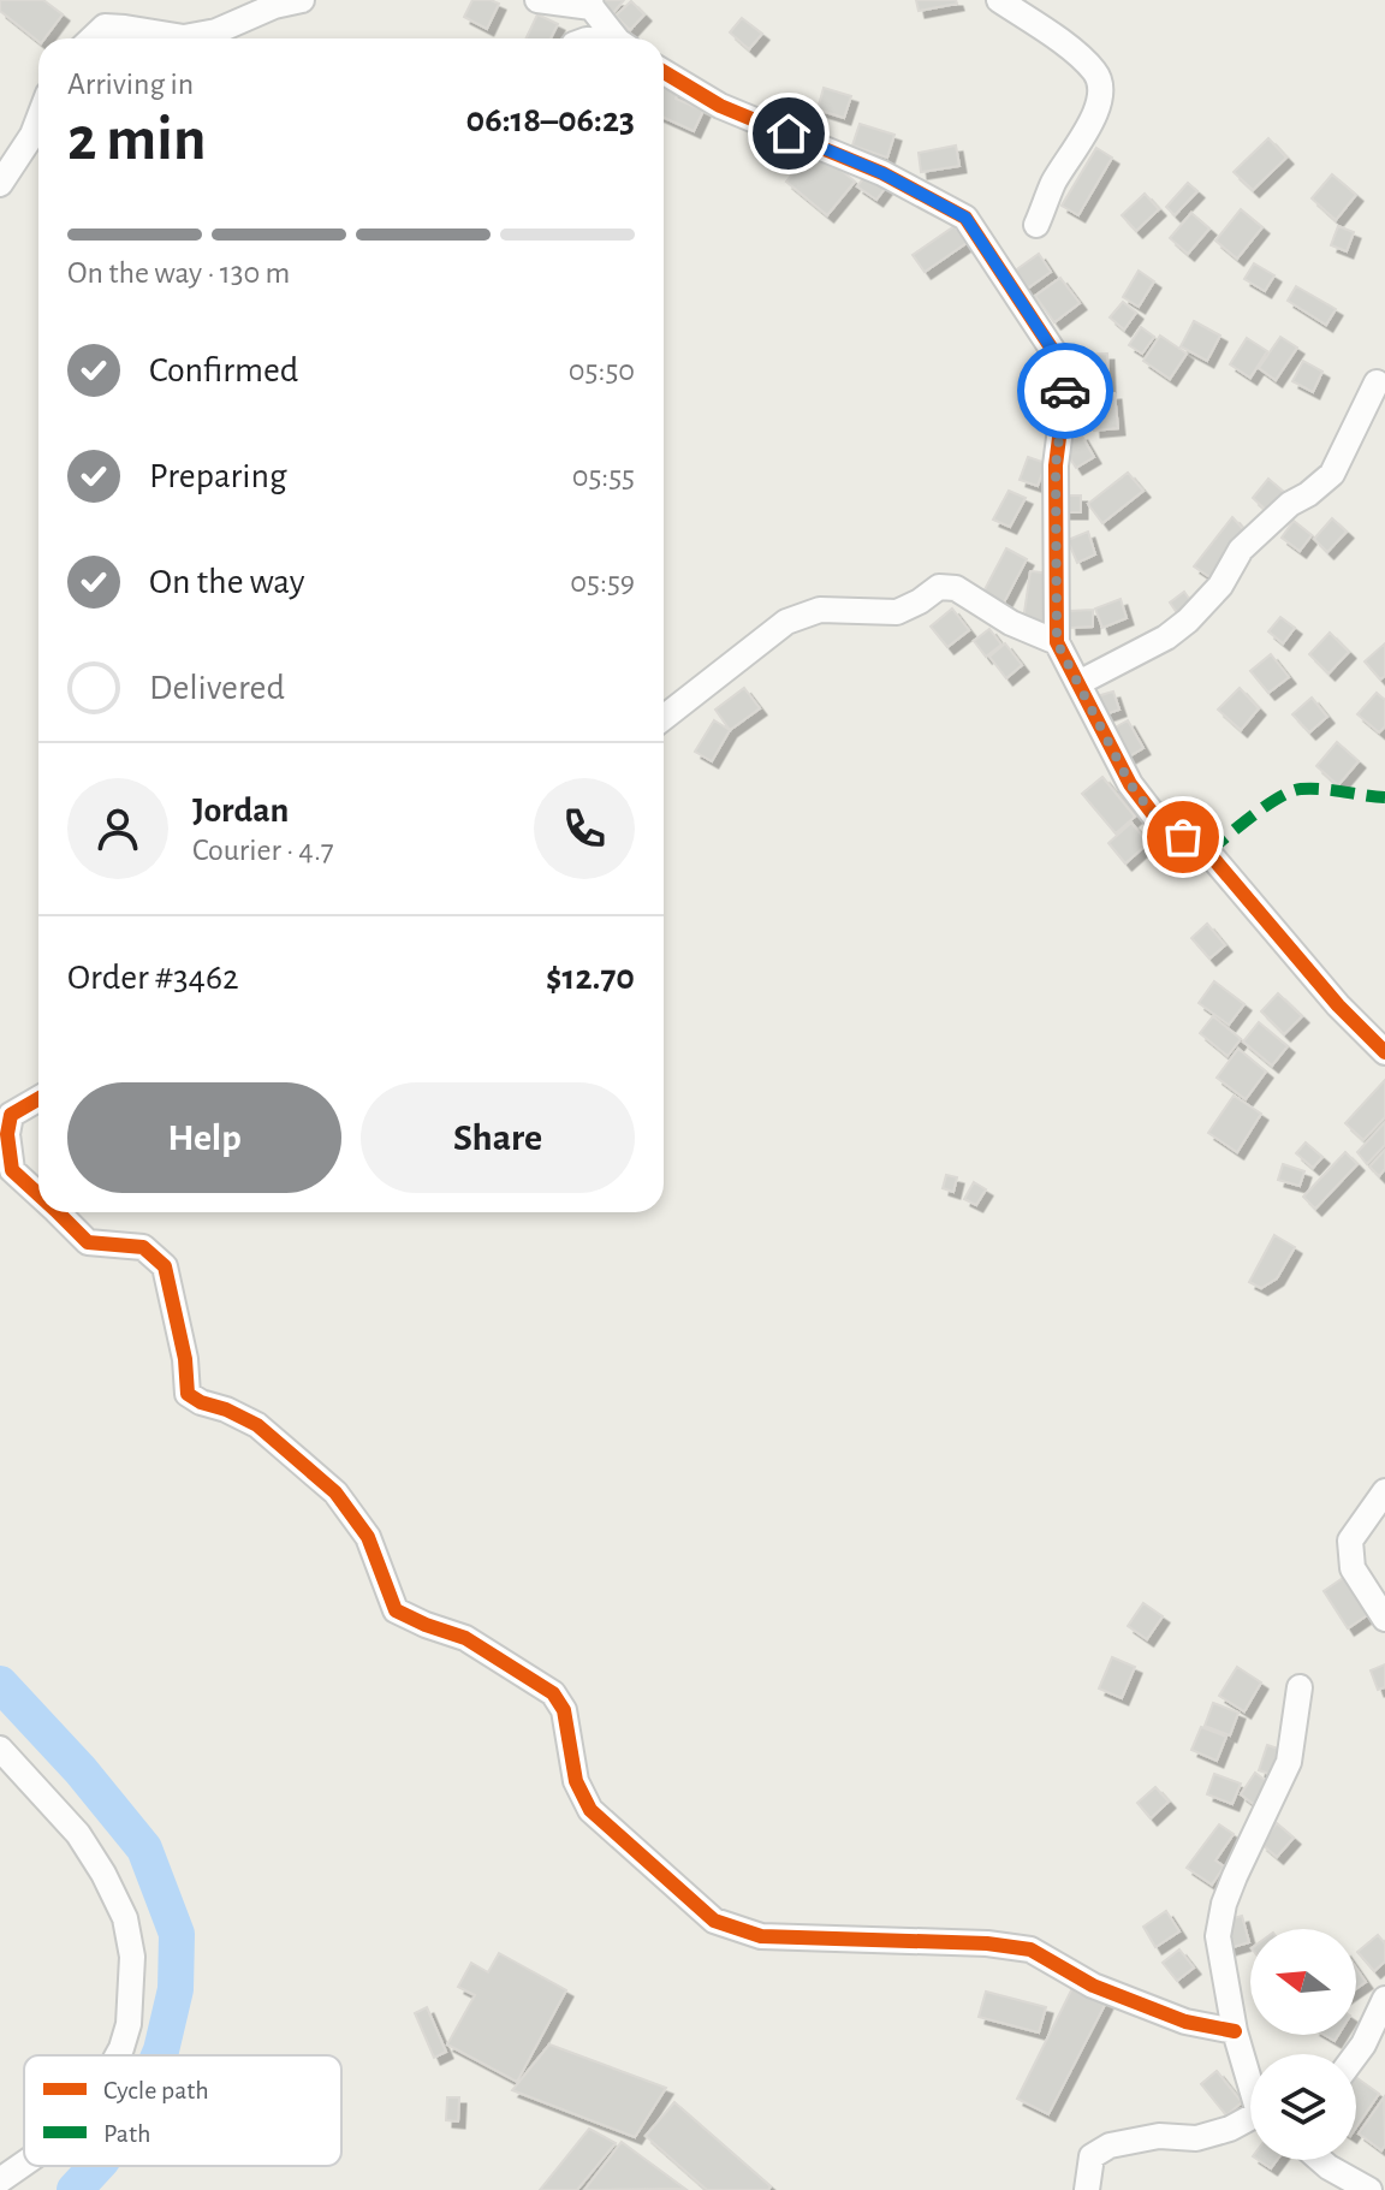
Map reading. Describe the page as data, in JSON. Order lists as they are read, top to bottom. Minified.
{"legend":["Cycle path","Path"],"north":"left","page":{"heading":["2 min","Arriving in","06:18–06:23"],"panel":["Jordan","Courier · 4.7","Order #3462","$12.70"],"bar":"On the way · 130 m","list":[["Confirmed","05:50"],["Preparing","05:55"],["On the way","05:59"],"Delivered"],"buttons":["Help","Share"]}}
